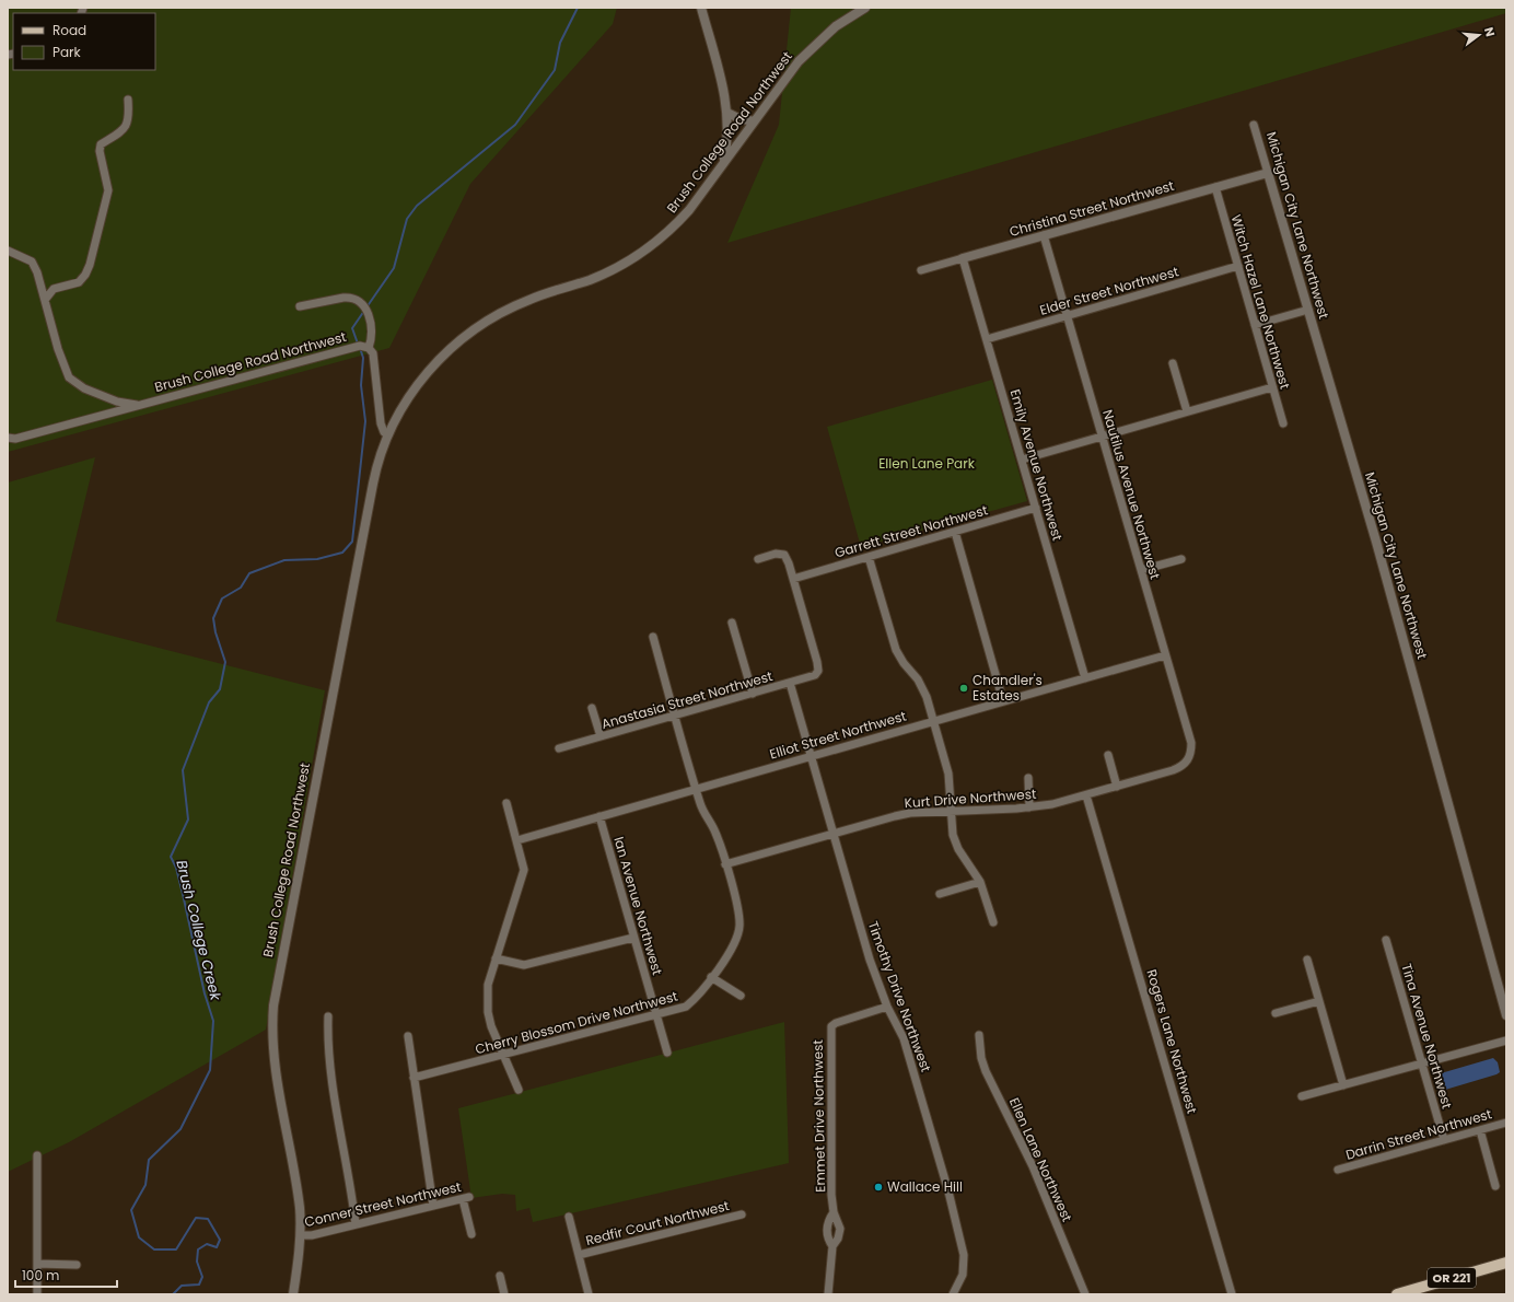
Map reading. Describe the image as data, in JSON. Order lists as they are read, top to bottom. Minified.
{"streets":{"main road":["OR 221"],"street":["Brush College Road Northwest","Christina Street Northwest","Michigan City Lane Northwest","Elder Street Northwest","Witch Hazel Lane Northwest","Emily Avenue Northwest","Nautilus Avenue Northwest","Garrett Street Northwest","Anastasia Street Northwest","Elliot Street Northwest","Kurt Drive Northwest","Ian Avenue Northwest","Timothy Drive Northwest","Cherry Blossom Drive Northwest","Tina Avenue Northwest","Rogers Lane Northwest","Emmet Drive Northwest","Darrin Street Northwest","Ellen Lane Northwest","Conner Street Northwest","Redfir Court Northwest"]},"crossings":[["Brush College Road Northwest","Conner Street Northwest"],["Christina Street Northwest","Michigan City Lane Northwest"],["Christina Street Northwest","Witch Hazel Lane Northwest"],["Christina Street Northwest","Emily Avenue Northwest"],["Christina Street Northwest","Nautilus Avenue Northwest"],["Elder Street Northwest","Witch Hazel Lane Northwest"],["Elder Street Northwest","Emily Avenue Northwest"],["Elder Street Northwest","Nautilus Avenue Northwest"],["Emily Avenue Northwest","Garrett Street Northwest"],["Emily Avenue Northwest","Elliot Street Northwest"],["Nautilus Avenue Northwest","Elliot Street Northwest"],["Nautilus Avenue Northwest","Kurt Drive Northwest"],["Garrett Street Northwest","Anastasia Street Northwest"],["Anastasia Street Northwest","Timothy Drive Northwest"],["Anastasia Street Northwest","Cherry Blossom Drive Northwest"],["Elliot Street Northwest","Ian Avenue Northwest"],["Elliot Street Northwest","Timothy Drive Northwest"],["Elliot Street Northwest","Cherry Blossom Drive Northwest"],["Kurt Drive Northwest","Timothy Drive Northwest"],["Kurt Drive Northwest","Cherry Blossom Drive Northwest"],["Kurt Drive Northwest","Rogers Lane Northwest"],["Ian Avenue Northwest","Cherry Blossom Drive Northwest"],["Timothy Drive Northwest","Emmet Drive Northwest"],["Tina Avenue Northwest","Darrin Street Northwest"]],"water":["Brush College Creek"],"parks":["Ellen Lane Park"],"places":["Chandler's Estates","Wallace Hill"],"legend":["Road","Park"],"scale_bar":"100 m","north":"right"}
